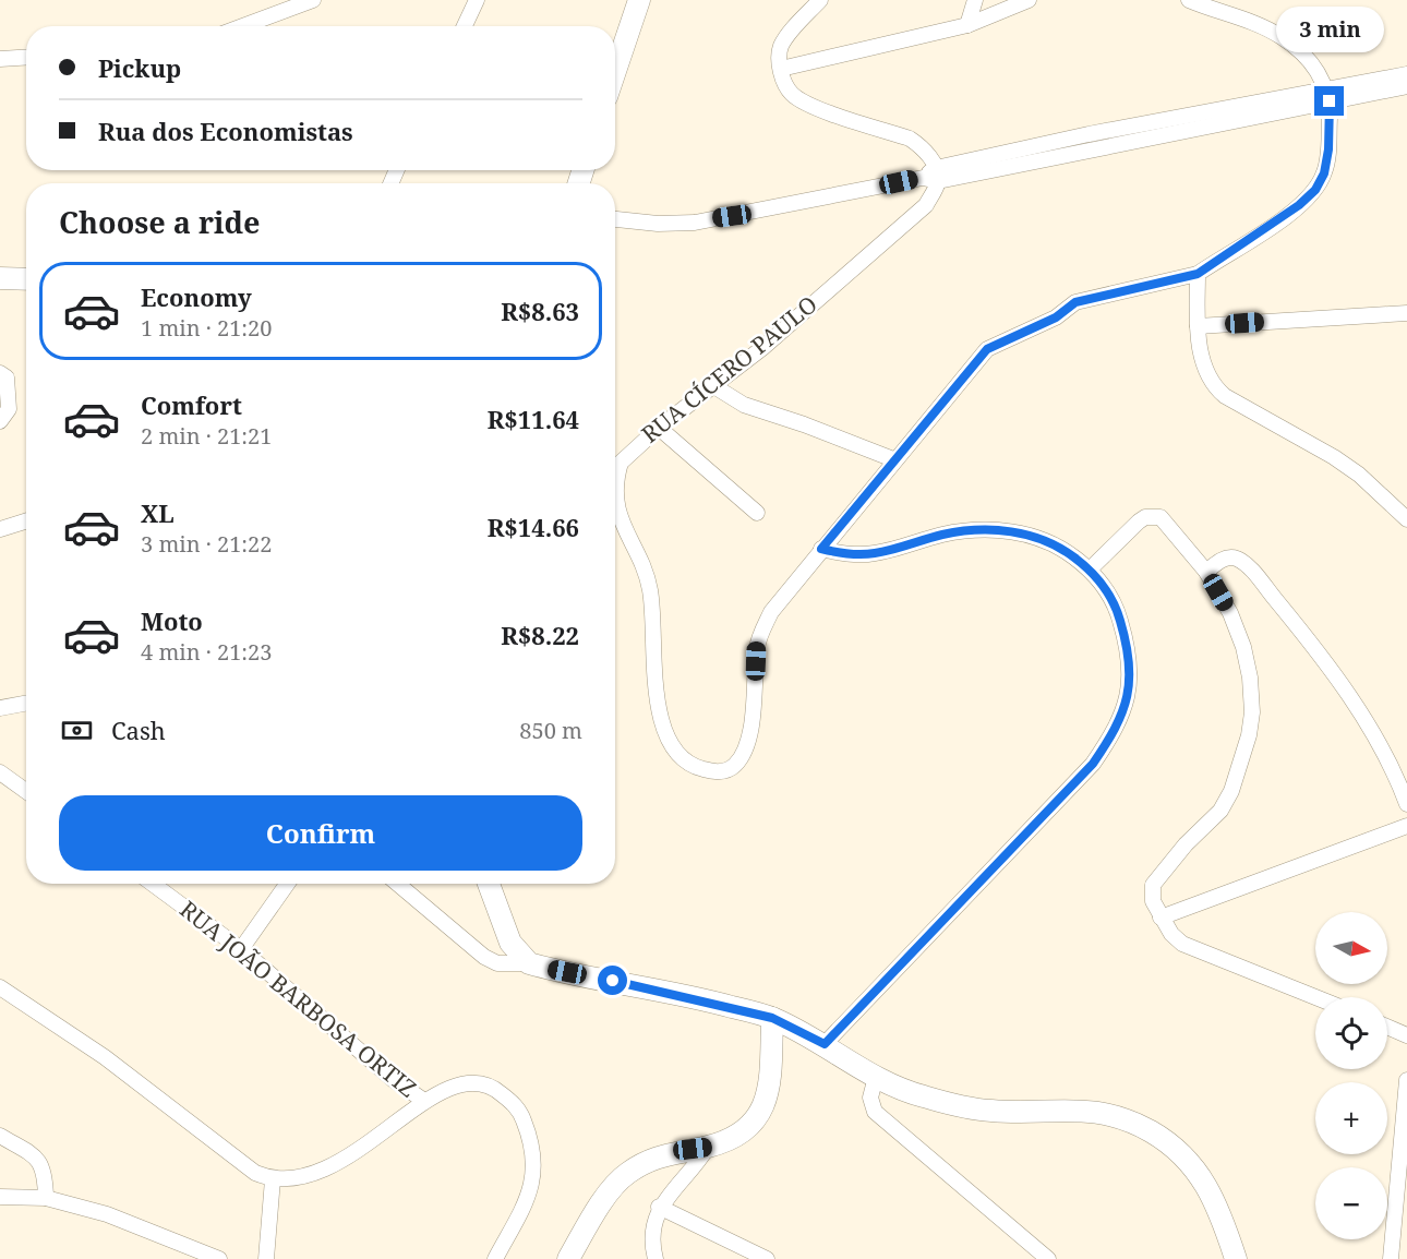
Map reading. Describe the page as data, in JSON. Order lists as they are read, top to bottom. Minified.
{"streets":{"street":["RUA CÍCERO PAULO","RUA JOÃO BARBOSA ORTIZ"]},"north":"right","page":{"bubble":"3 min","banner":["Pickup","Rua dos Economistas"],"heading":"Choose a ride","list":[{"name":"Economy","note":"1 min · 21:20","value":"R$8.63"},{"name":"Comfort","note":"2 min · 21:21","value":"R$11.64"},{"name":"XL","note":"3 min · 21:22","value":"R$14.66"},{"name":"Moto","note":"4 min · 21:23","value":"R$8.22"}],"pay":["Cash","850 m"],"buttons":"Confirm","map_buttons":["+","−"]}}
